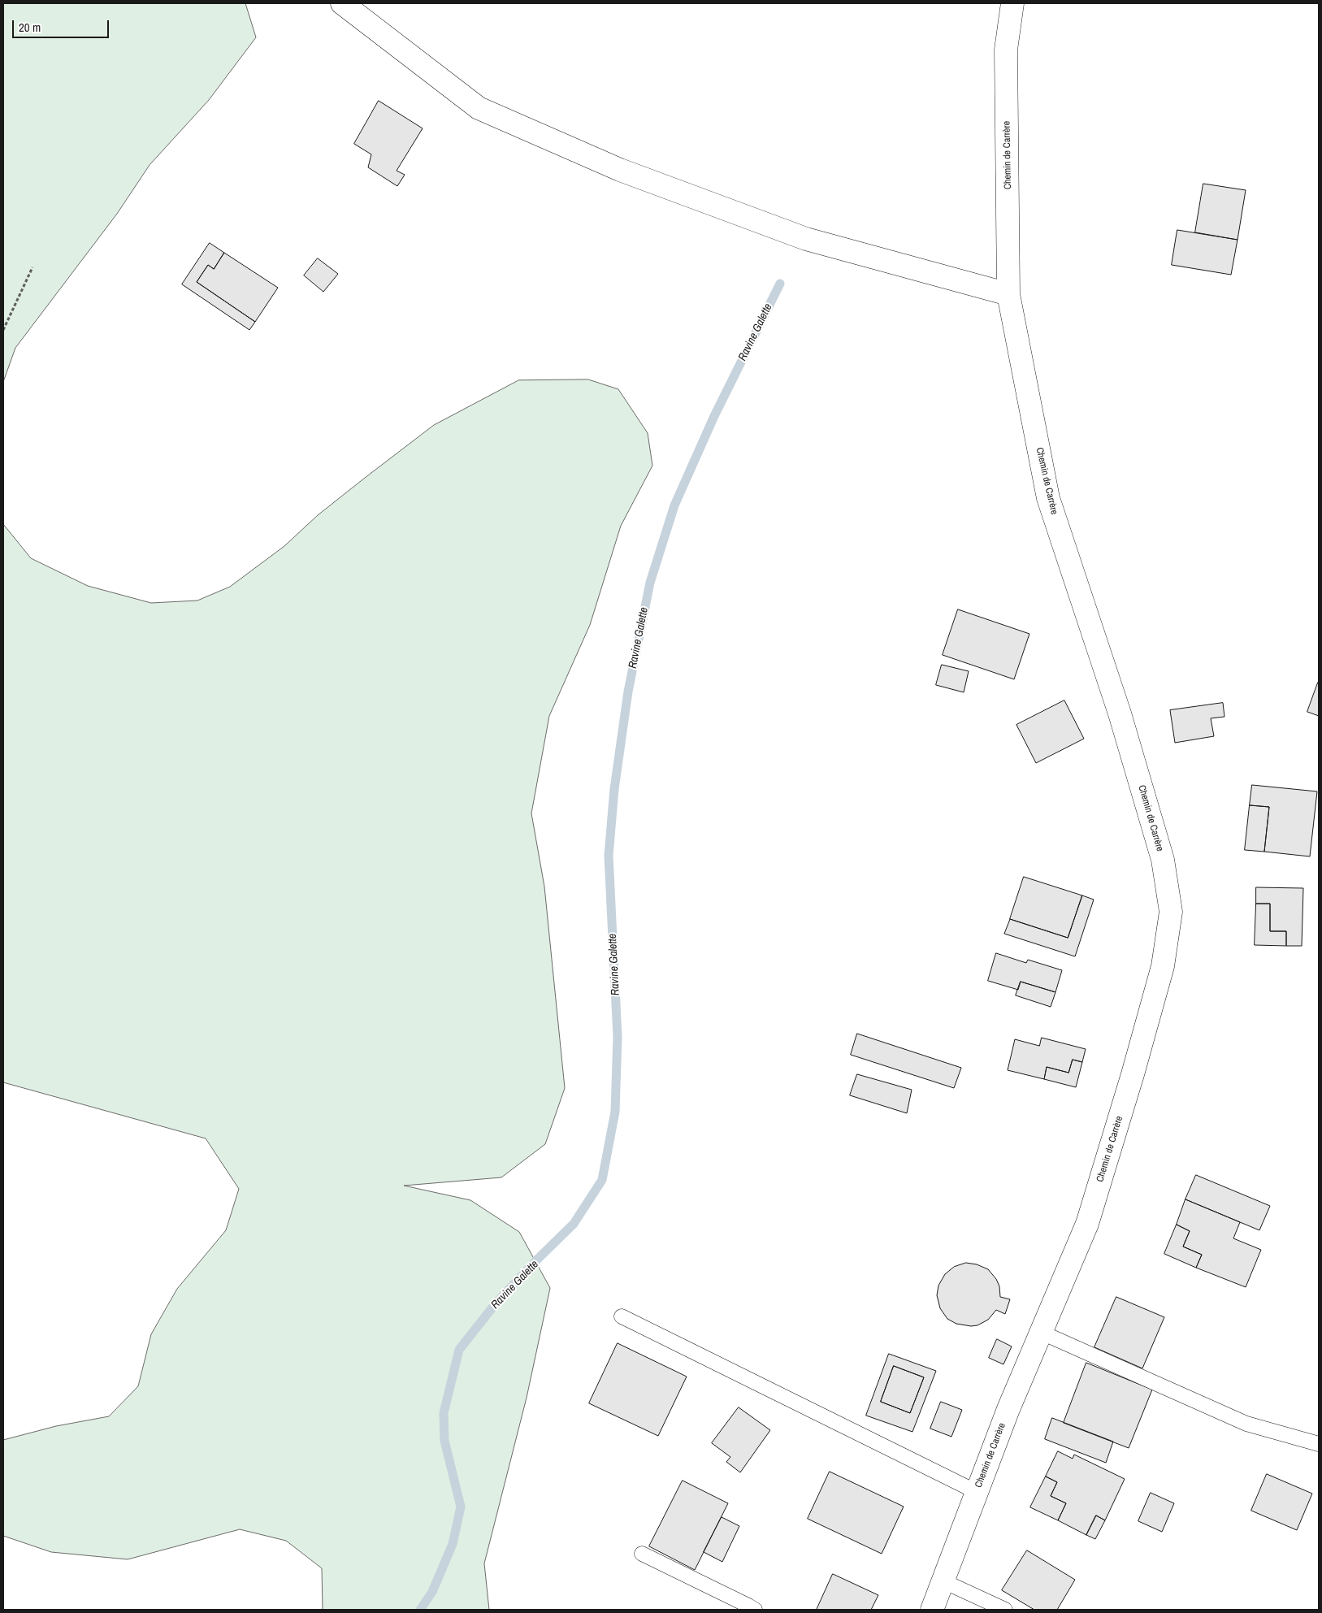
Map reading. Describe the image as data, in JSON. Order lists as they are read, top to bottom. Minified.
{"streets":{"street":["Chemin de Carrère"]},"water":["Ravine Galette"],"scale_bar":"20 m"}
